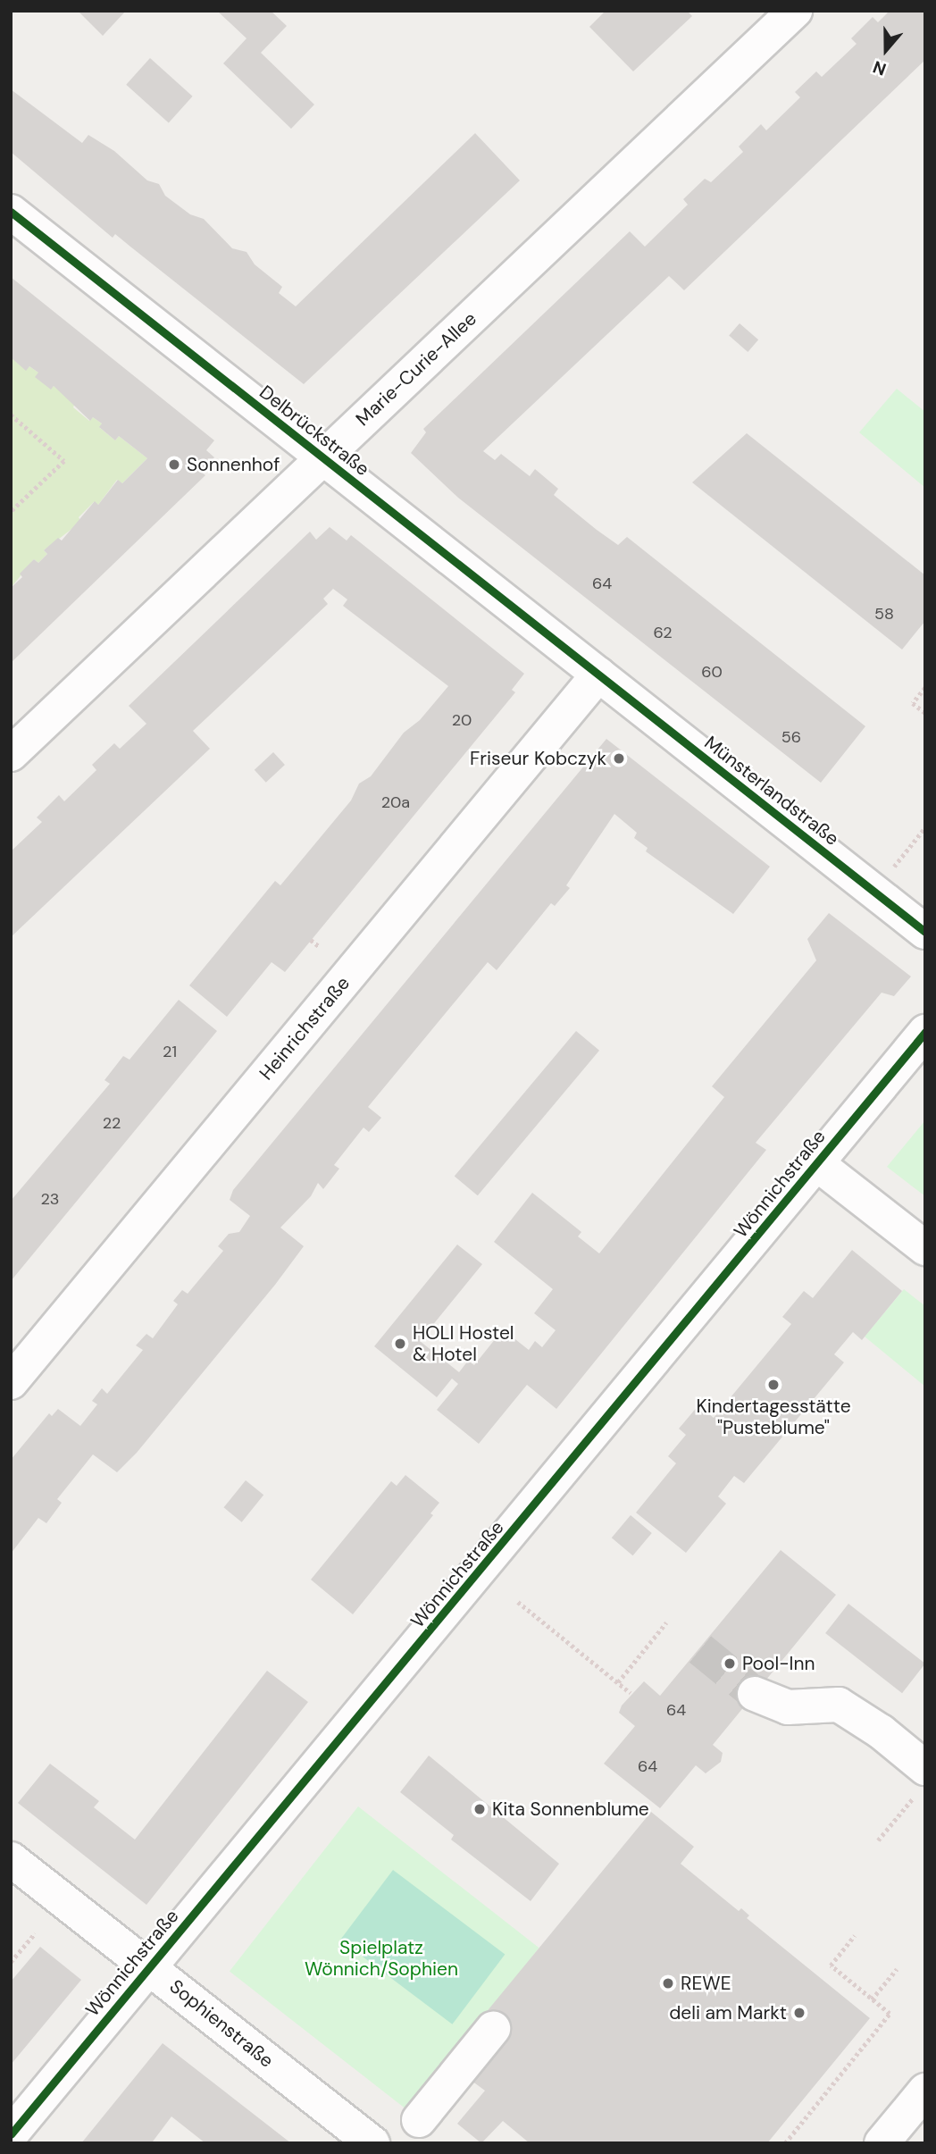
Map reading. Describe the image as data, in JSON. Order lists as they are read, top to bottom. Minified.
{"streets":{"street":["Marie-Curie-Allee","Delbrückstraße","Münsterlandstraße","Heinrichstraße","Wönnichstraße","Sophienstraße"]},"crossings":[["Marie-Curie-Allee","Delbrückstraße"],["Delbrückstraße","Münsterlandstraße"],["Delbrückstraße","Heinrichstraße"],["Münsterlandstraße","Heinrichstraße"],["Wönnichstraße","Sophienstraße"]],"parks":["Spielplatz Wönnich/Sophien"],"places":["Sonnenhof","Friseur Kobczyk","HOLI Hostel & Hotel","Kindertagesstätte \"Pusteblume\"","Pool-Inn","Kita Sonnenblume","REWE","deli am Markt"],"house_numbers":["64","58","62","60","20","56","20a","21","22","23","64","64"],"north":"bottom"}
